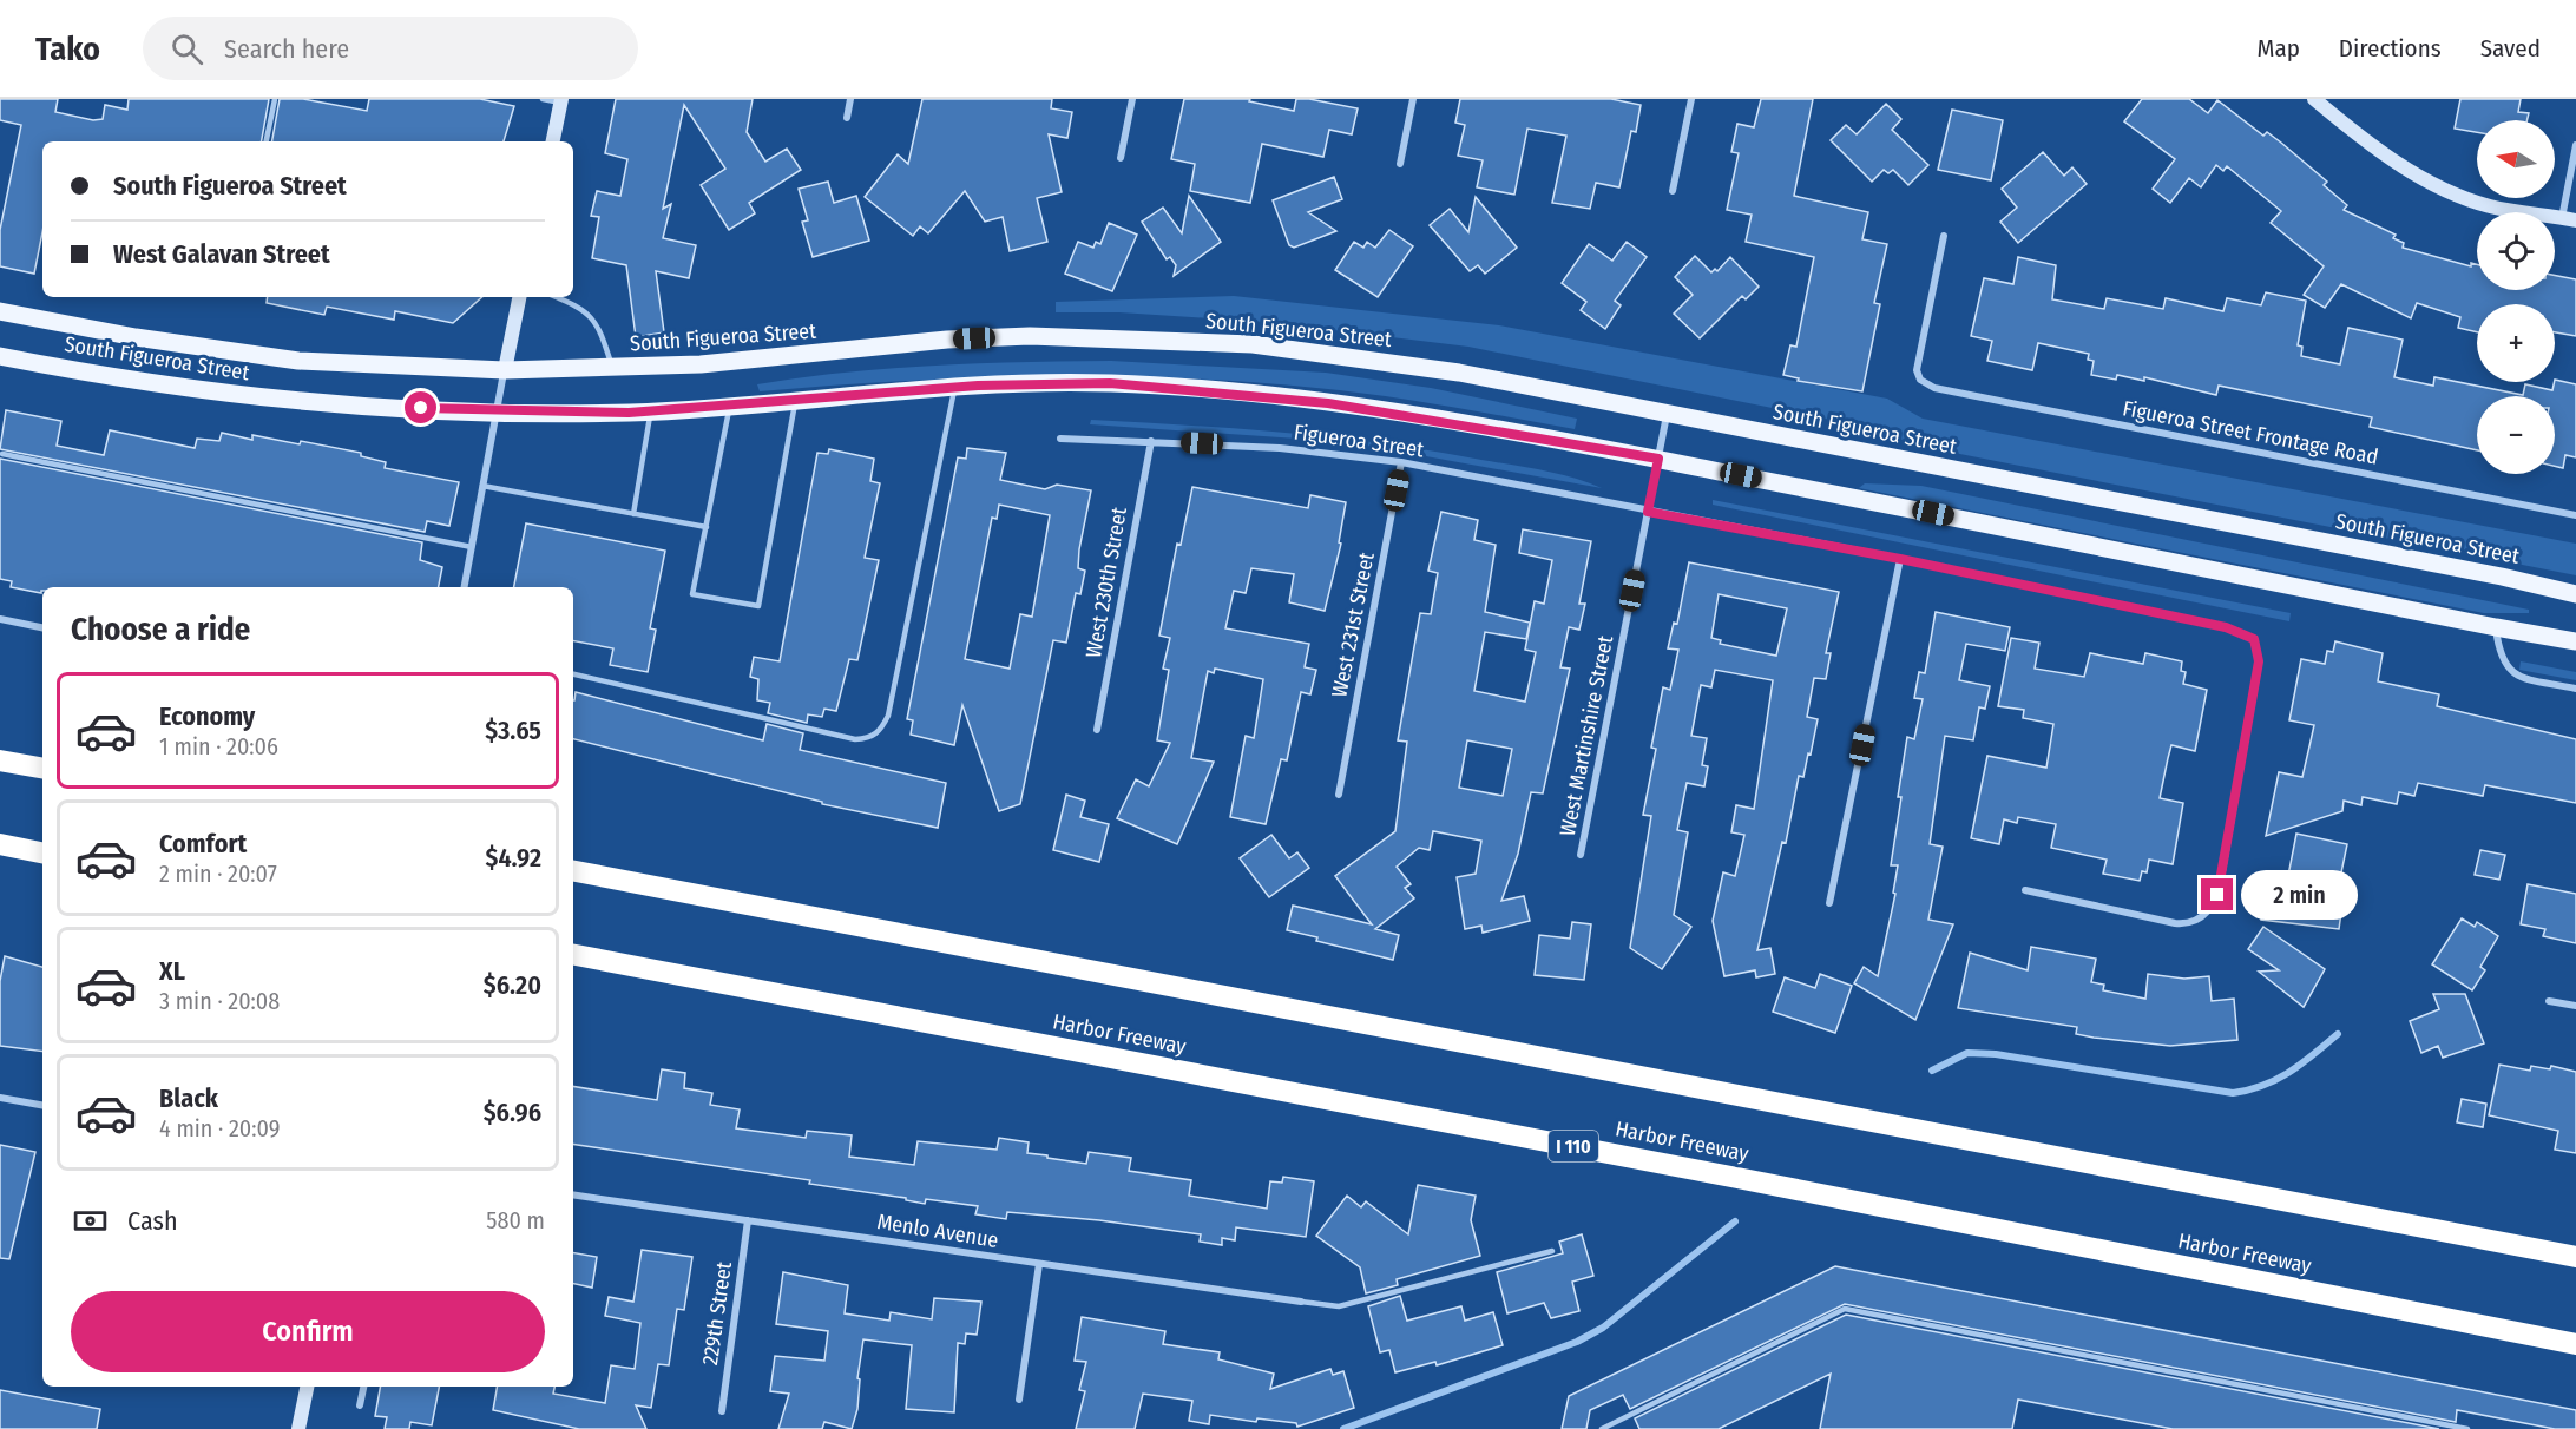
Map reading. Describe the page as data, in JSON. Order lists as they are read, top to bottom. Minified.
{"streets":{"highway":["Harbor Freeway","I 110"],"main road":["South Figueroa Street"],"street":["Figueroa Street Frontage Road","Figueroa Street","West 230th Street","West 231st Street","West Martinshire Street","Menlo Avenue","229th Street"]},"crossings":[["South Figueroa Street","West Martinshire Street"],["Figueroa Street","West 230th Street"],["Figueroa Street","West 231st Street"],["Figueroa Street","West Martinshire Street"],["Menlo Avenue","229th Street"]],"north":"left","page":{"header":"Tako","search":"Search here","nav":["Map","Directions","Saved"],"map_buttons":["+","−"],"banner":["South Figueroa Street","West Galavan Street"],"heading":"Choose a ride","list":[{"name":"Economy","note":"1 min · 20:06","value":"$3.65"},{"name":"Comfort","note":"2 min · 20:07","value":"$4.92"},{"name":"XL","note":"3 min · 20:08","value":"$6.20"},{"name":"Black","note":"4 min · 20:09","value":"$6.96"}],"bubble":"2 min","pay":["Cash","580 m"],"buttons":"Confirm"}}
